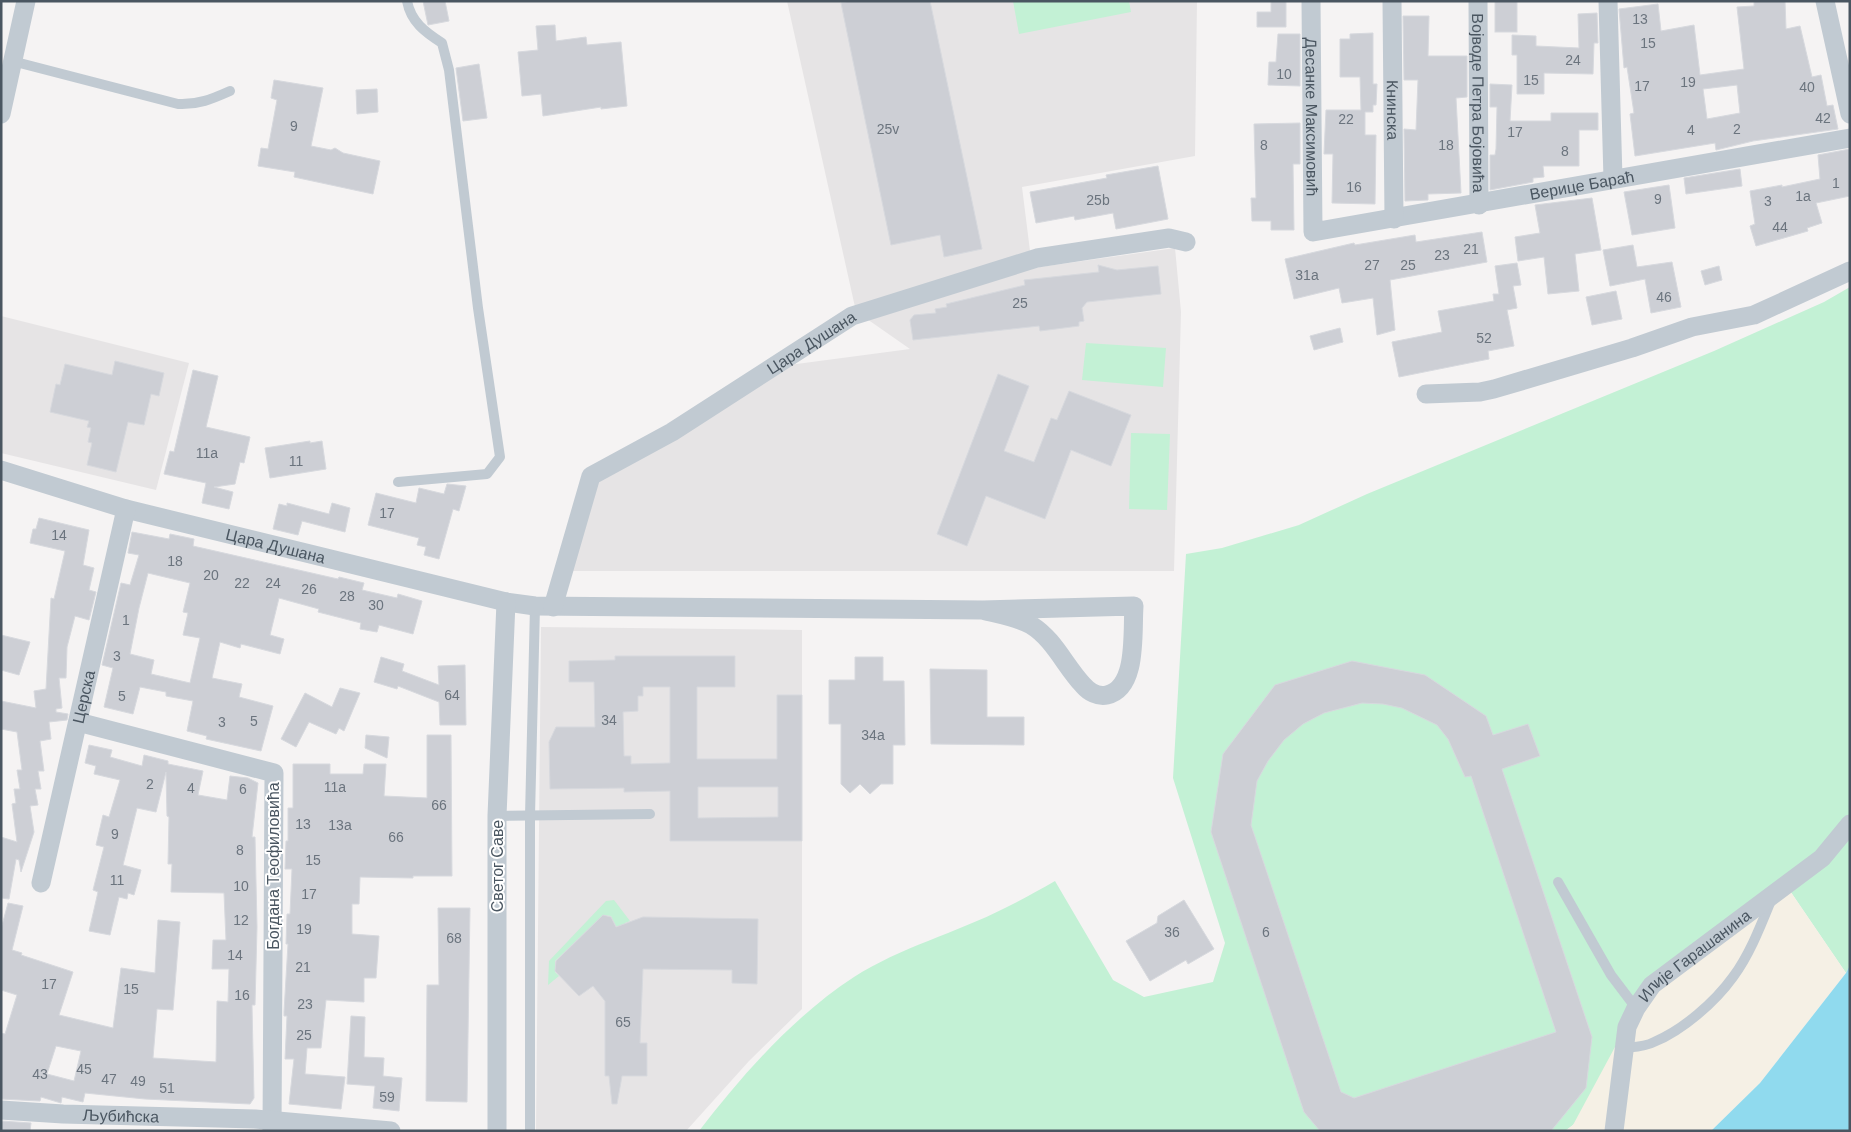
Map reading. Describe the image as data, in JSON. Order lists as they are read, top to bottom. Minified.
{"streets":{"street":["Војводе Петра Бојовића","Книнска","Десанке Максимовић","Верице Бараћ","Цара Душана","Церска","Богдана Теофиловића","Светог Саве","Илије Гарашанина","Љубићска"]},"crossings":[["Војводе Петра Бојовића","Верице Бараћ"],["Книнска","Верице Бараћ"],["Десанке Максимовић","Верице Бараћ"],["Цара Душана","Церска"],["Цара Душана","Светог Саве"],["Церска","Богдана Теофиловића"],["Богдана Теофиловића","Љубићска"]],"house_numbers":["13","15","24","10","15","19","17","40","42","22","9","25v","2","4","17","8","18","8","1","16","1a","9","25b","3","44","21","23","27","25","31a","46","25","52","11a","11","17","14","18","20","22","24","26","28","30","1","3","64","5","34","5","3","34a","2","11a","4","6","66","13","13a","9","66","8","15","11","10","17","12","19","36","6","68","14","21","17","15","16","23","65","25","45","43","47","49","51","59"]}
